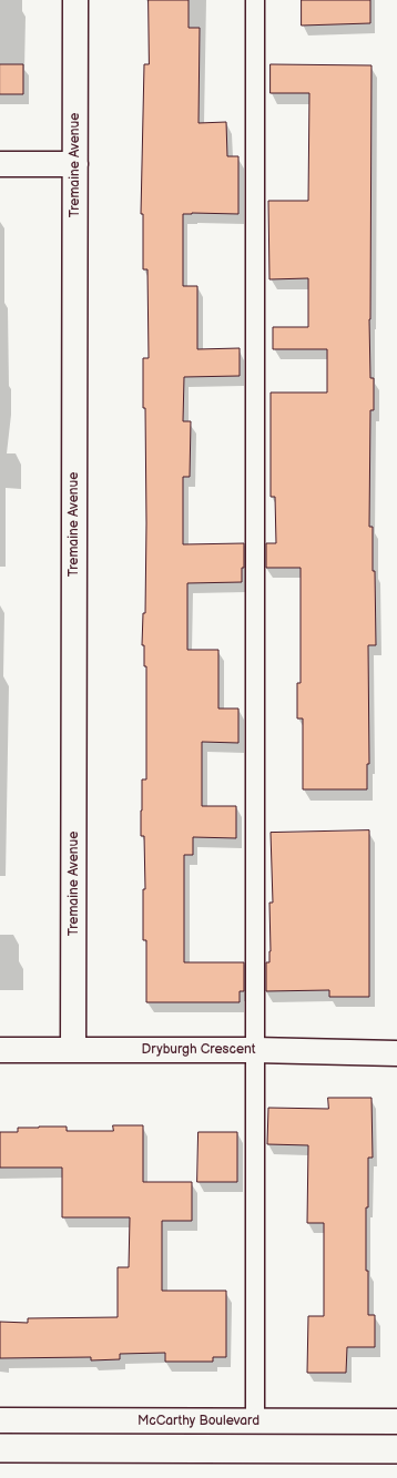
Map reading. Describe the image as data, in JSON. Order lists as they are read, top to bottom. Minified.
{"streets":{"street":["Tremaine Avenue","Dryburgh Crescent","McCarthy Boulevard"]},"crossings":[["Tremaine Avenue","Dryburgh Crescent"]]}
